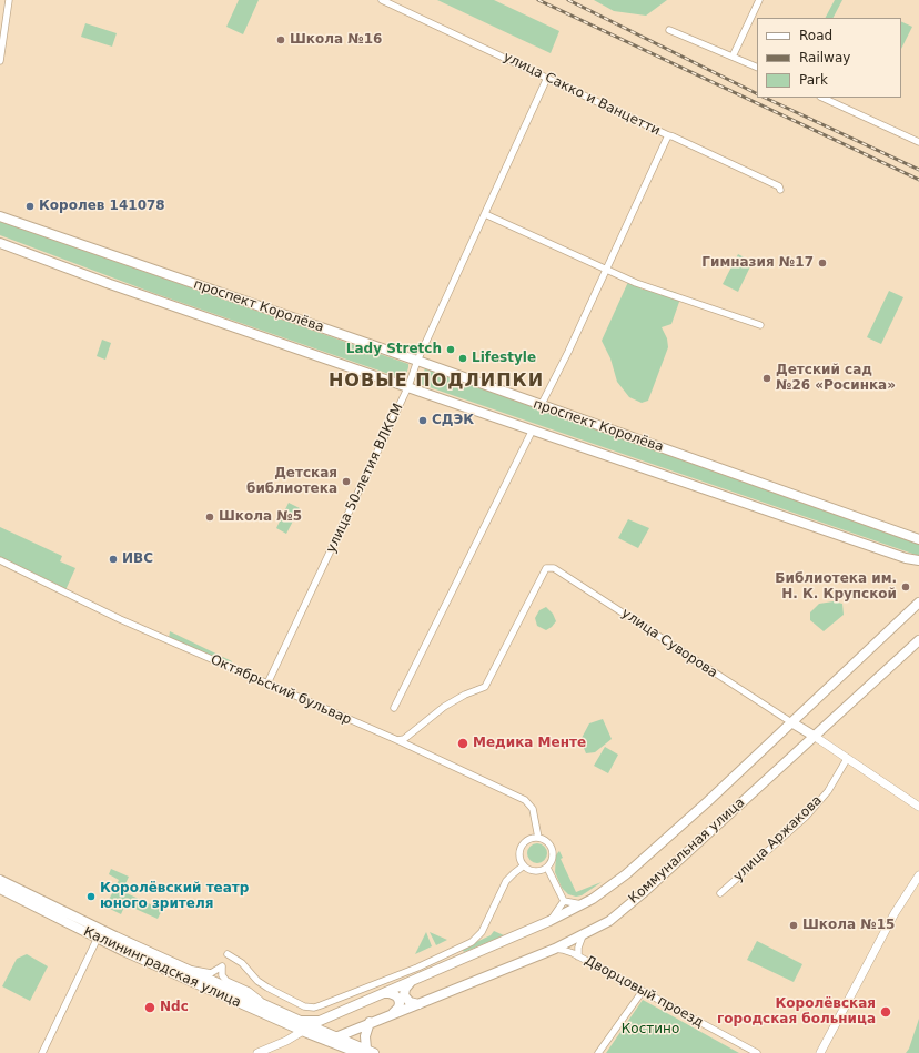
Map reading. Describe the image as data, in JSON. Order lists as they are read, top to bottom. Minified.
{"streets":{"main road":["проспект Королёва","Коммунальная улица","Калининградская улица"],"street":["улица Сакко и Ванцетти","улица 50-летия ВЛКСМ","улица Суворова","Октябрьский бульвар","улица Аржакова","Дворцовый проезд"]},"crossings":[["улица Сакко и Ванцетти","улица 50-летия ВЛКСМ"],["проспект Королёва","улица 50-летия ВЛКСМ"],["улица 50-летия ВЛКСМ","Октябрьский бульвар"],["улица Суворова","Октябрьский бульвар"],["улица Суворова","Коммунальная улица"],["Коммунальная улица","Калининградская улица"],["Коммунальная улица","Дворцовый проезд"]],"districts":["НОВЫЕ ПОДЛИПКИ"],"parks":["Костино"],"places":["Школа №16","Королев 141078","Гимназия №17","Lady Stretch","Lifestyle","Детский сад №26 «Росинка»","СДЭК","Детская библиотека","Школа №5","ИВС","Библиотека им. Н. К. Крупской","Медика Менте","Королёвский театр юного зрителя","Школа №15","Ndc","Королёвская городская больница"],"legend":["Road","Railway","Park"]}
